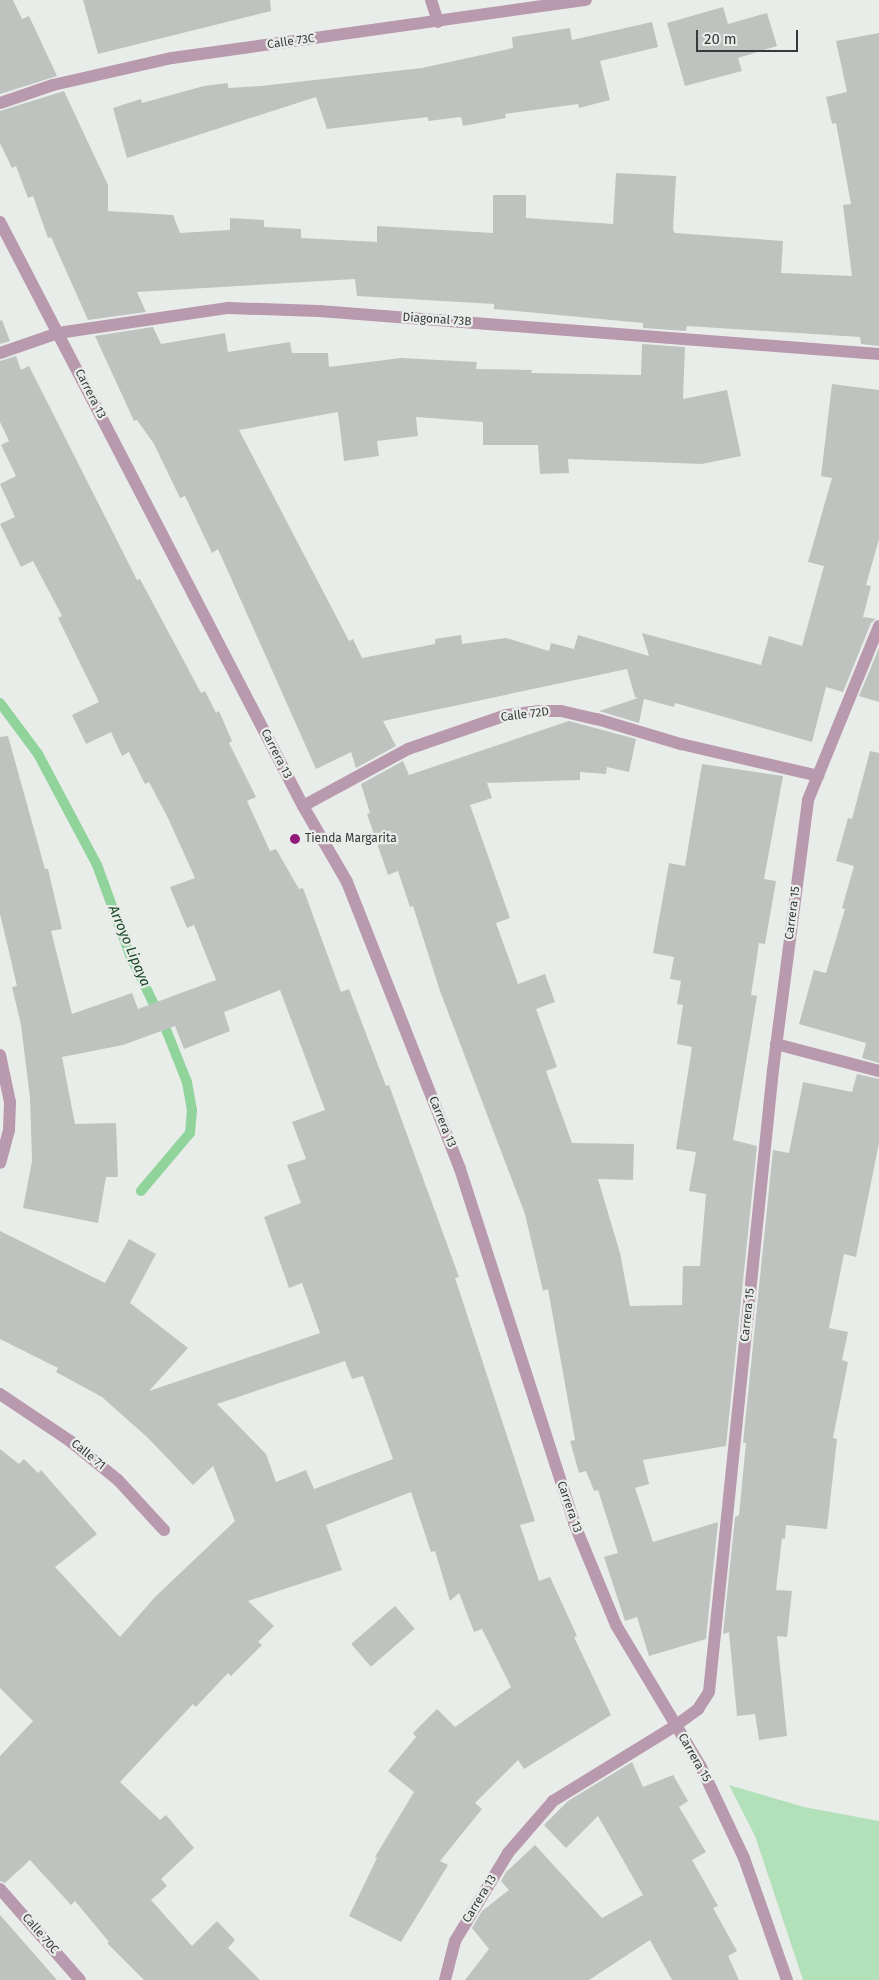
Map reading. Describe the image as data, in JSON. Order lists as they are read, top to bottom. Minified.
{"streets":{"street":["Calle 73C","Diagonal 73B","Carrera 13","Calle 72D","Carrera 15","Calle 71","Calle 70C"]},"crossings":[["Diagonal 73B","Carrera 13"],["Carrera 13","Calle 72D"],["Carrera 13","Carrera 15"],["Calle 72D","Carrera 15"]],"water":["Arroyo Lipaya"],"places":["Tienda Margarita"],"scale_bar":"20 m"}
